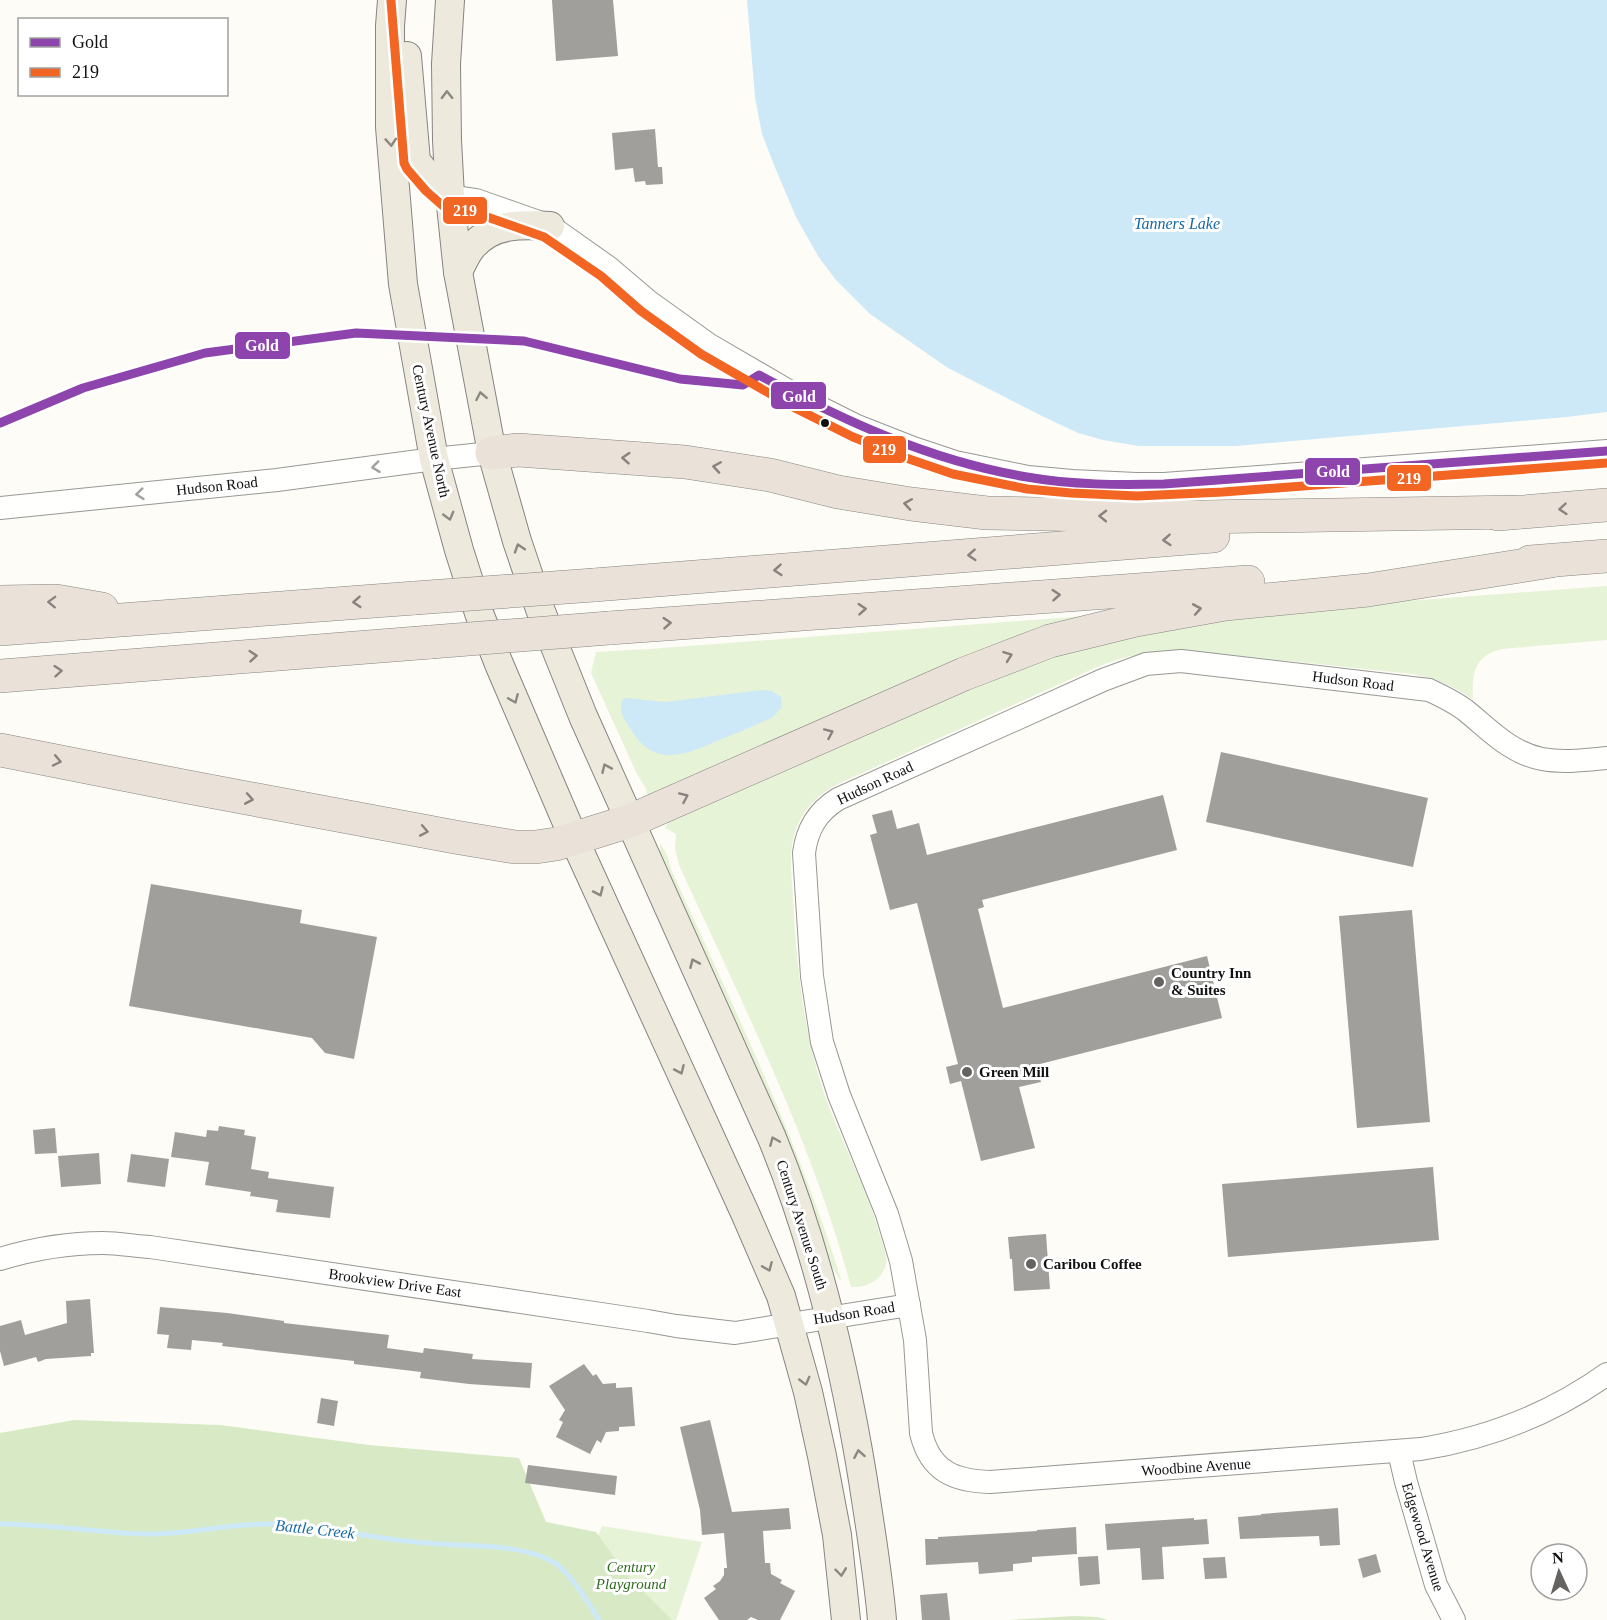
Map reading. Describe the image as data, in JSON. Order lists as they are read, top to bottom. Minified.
{"streets":{"main road":["Century Avenue North","Century Avenue South"],"street":["Hudson Road","Brookview Drive East","Woodbine Avenue","Edgewood Avenue"]},"crossings":[["Century Avenue North","Hudson Road"],["Hudson Road","Century Avenue South"],["Hudson Road","Brookview Drive East"],["Hudson Road","Woodbine Avenue"],["Woodbine Avenue","Edgewood Avenue"]],"water":["Tanners Lake","Battle Creek"],"parks":["Century Playground"],"places":["Country Inn & Suites","Green Mill","Caribou Coffee"],"lines":["transit line 219","transit line Gold"],"legend":["Gold","219"],"north":"top"}
